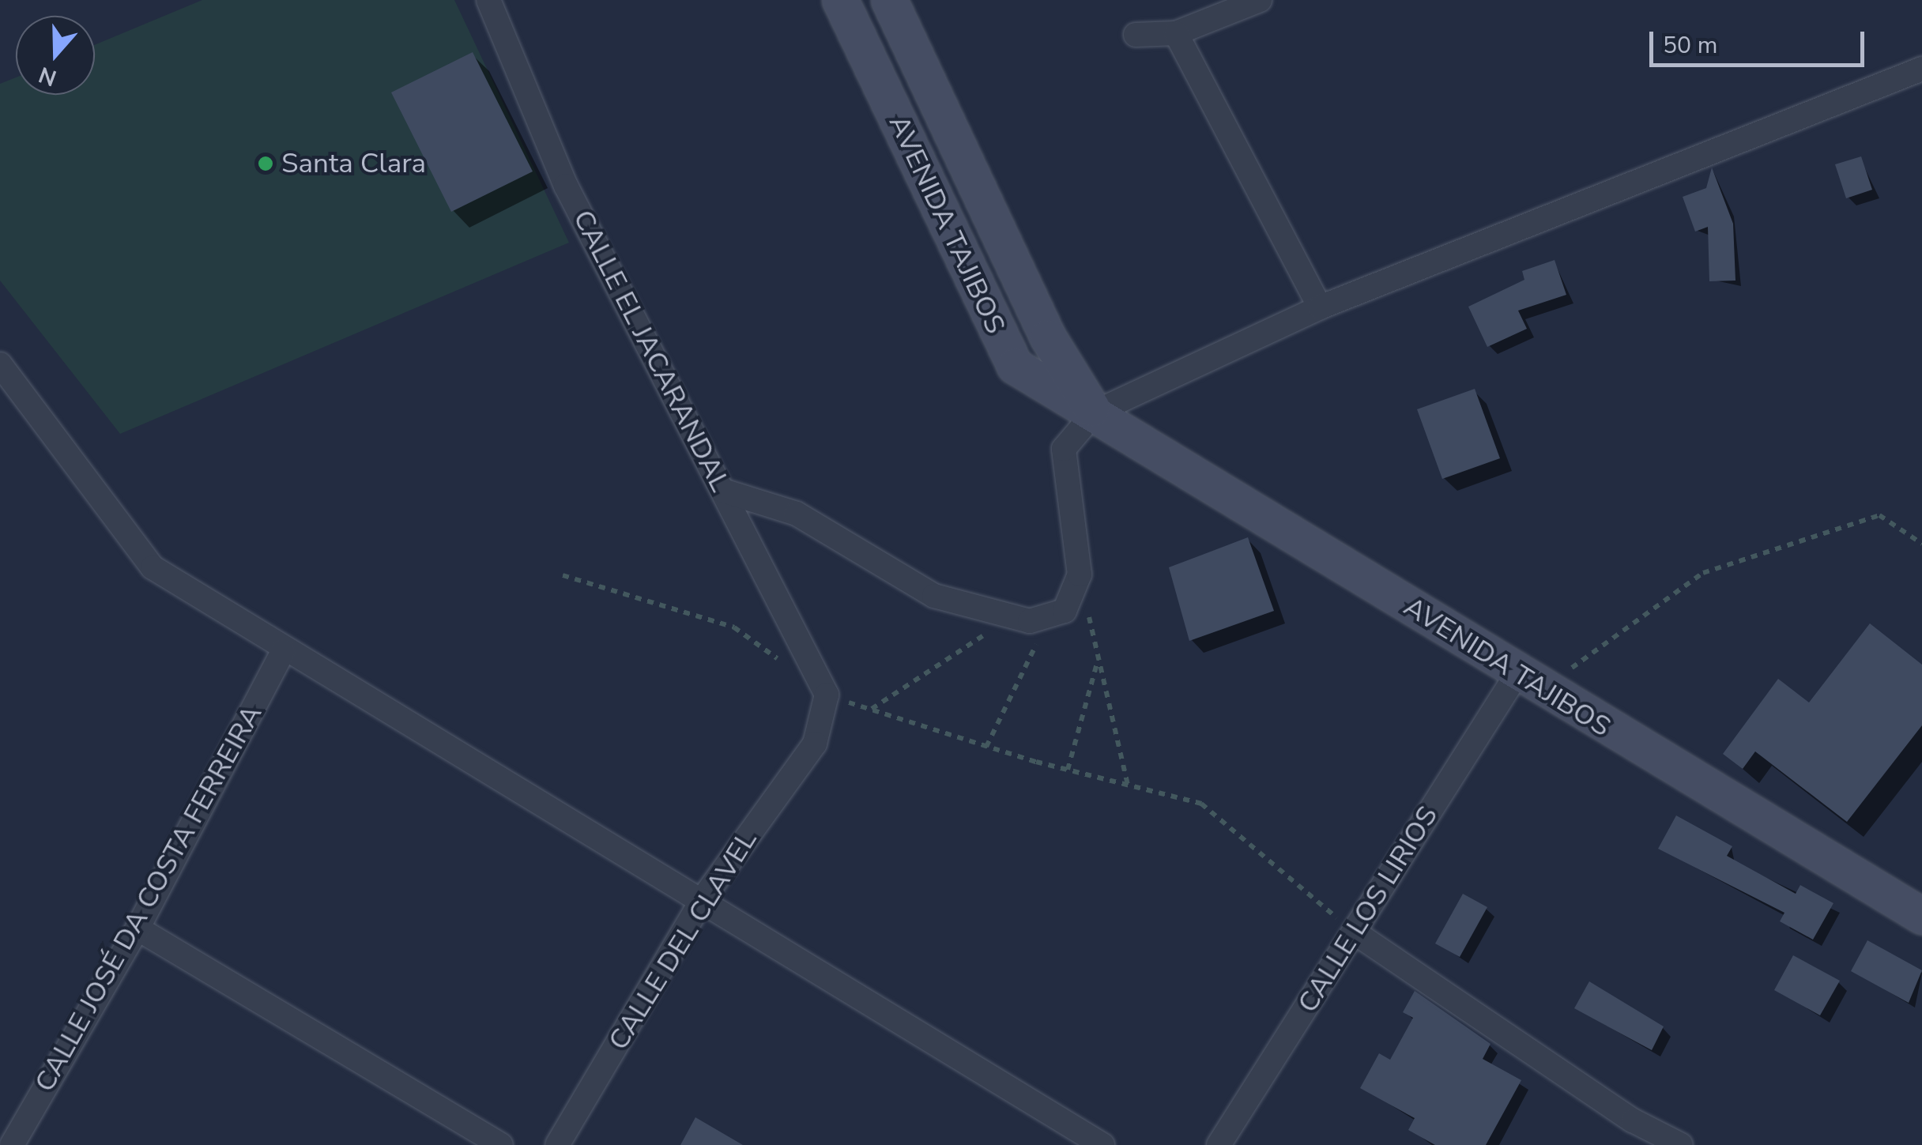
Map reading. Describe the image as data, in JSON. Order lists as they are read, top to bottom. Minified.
{"streets":{"street":["AVENIDA TAJIBOS","CALLE EL JACARANDAL","CALLE JOSÉ DA COSTA FERREIRA","CALLE LOS LIRIOS","CALLE DEL CLAVEL"]},"crossings":[["AVENIDA TAJIBOS","CALLE LOS LIRIOS"],["CALLE EL JACARANDAL","CALLE DEL CLAVEL"]],"places":["Santa Clara"],"scale_bar":"50 m","north":"bottom"}
